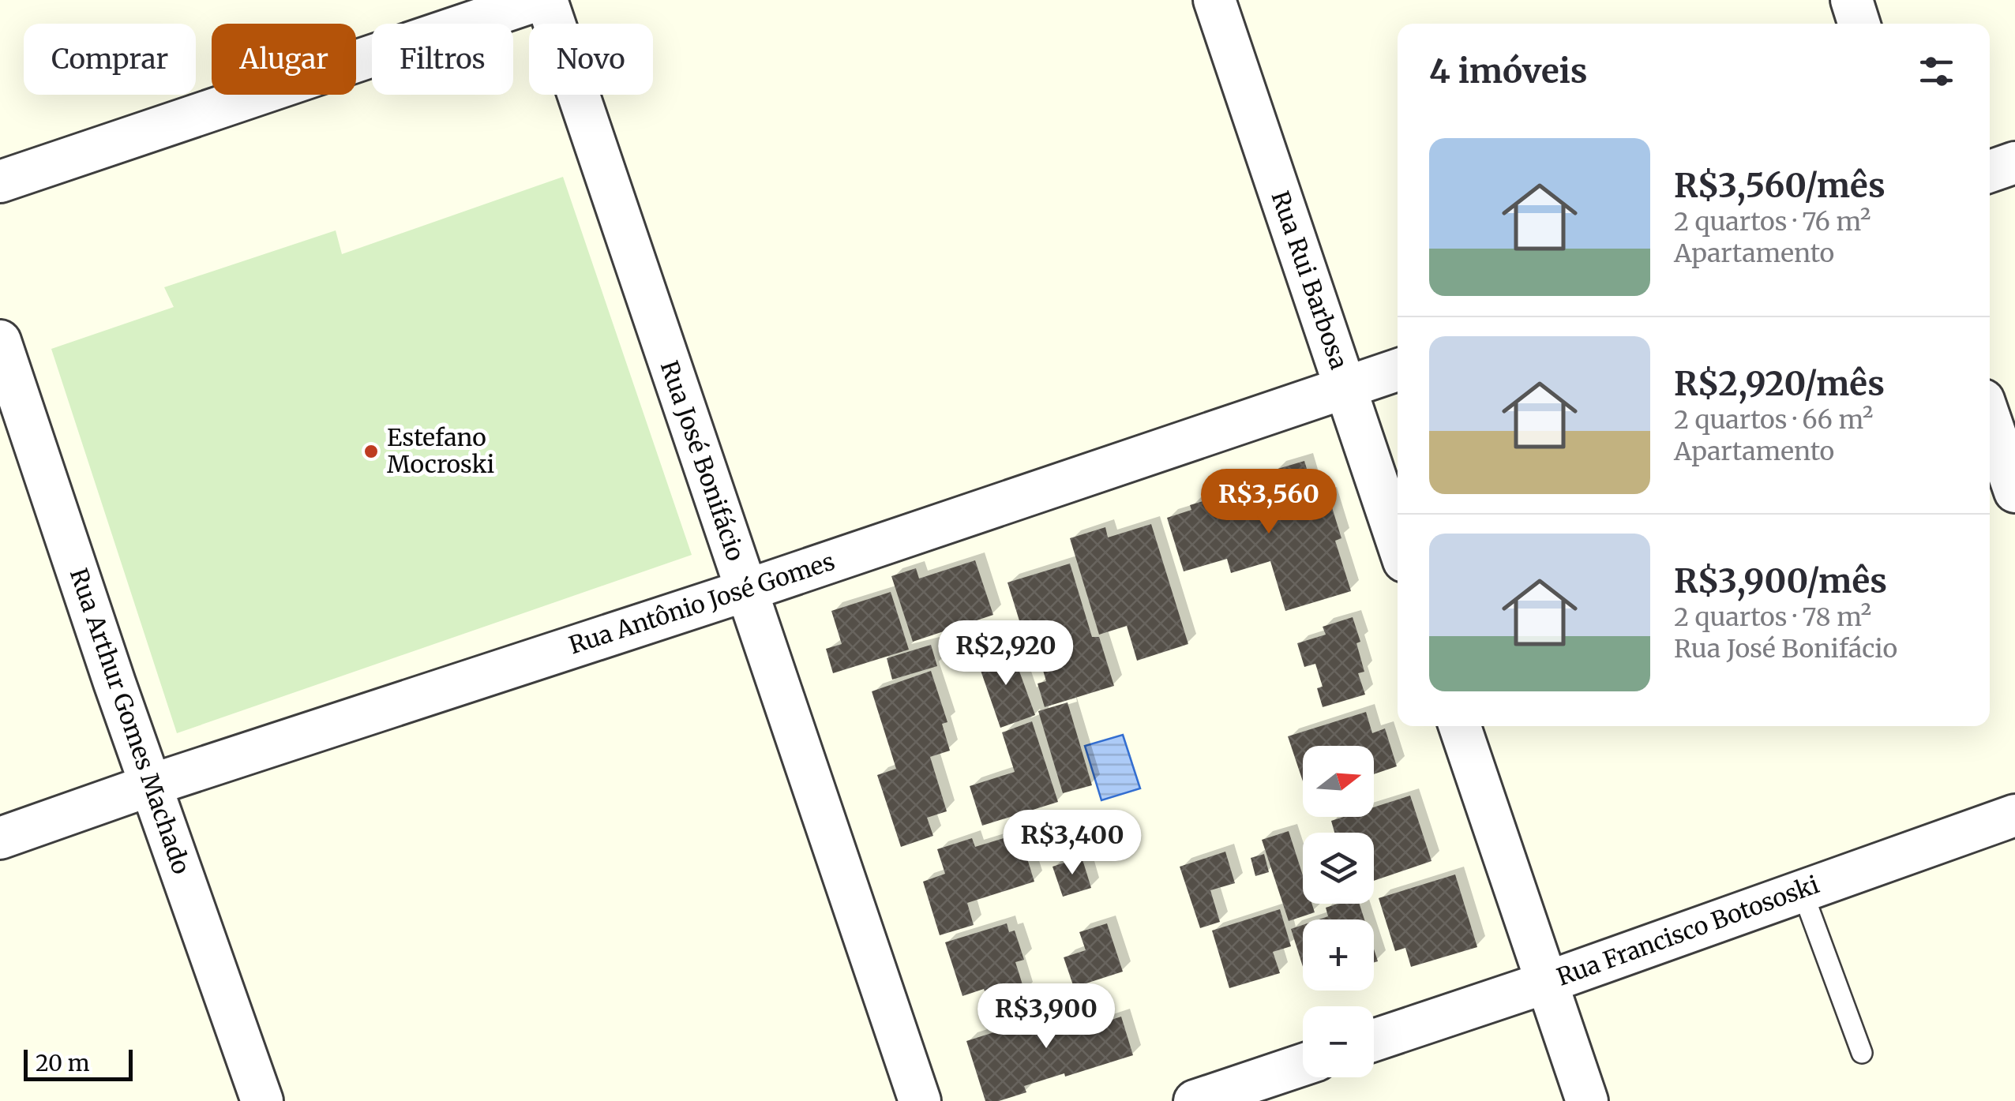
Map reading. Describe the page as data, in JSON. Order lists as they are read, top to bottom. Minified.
{"streets":{"street":["Rua Rui Barbosa","Rua José Bonifácio","Rua Antônio José Gomes","Rua Arthur Gomes Machado","Rua Francisco Botososki"]},"crossings":[["Rua Rui Barbosa","Rua Antônio José Gomes"],["Rua José Bonifácio","Rua Antônio José Gomes"],["Rua Antônio José Gomes","Rua Arthur Gomes Machado"]],"places":["Estefano Mocroski"],"scale_bar":"20 m","north":"right","page":{"chip":["Comprar","Alugar","Filtros","Novo"],"heading":"4 imóveis","list":[{"name":"R$3,560/mês","note":"2 quartos · 76 m² · Apartamento"},{"name":"R$2,920/mês","note":"2 quartos · 66 m² · Apartamento"},{"name":"R$3,900/mês","note":"2 quartos · 78 m² · Rua José Bonifácio"}],"price":["R$3,560","R$2,920","R$3,400","R$3,900"],"map_buttons":["+","−"],"scale":"20 m"}}
